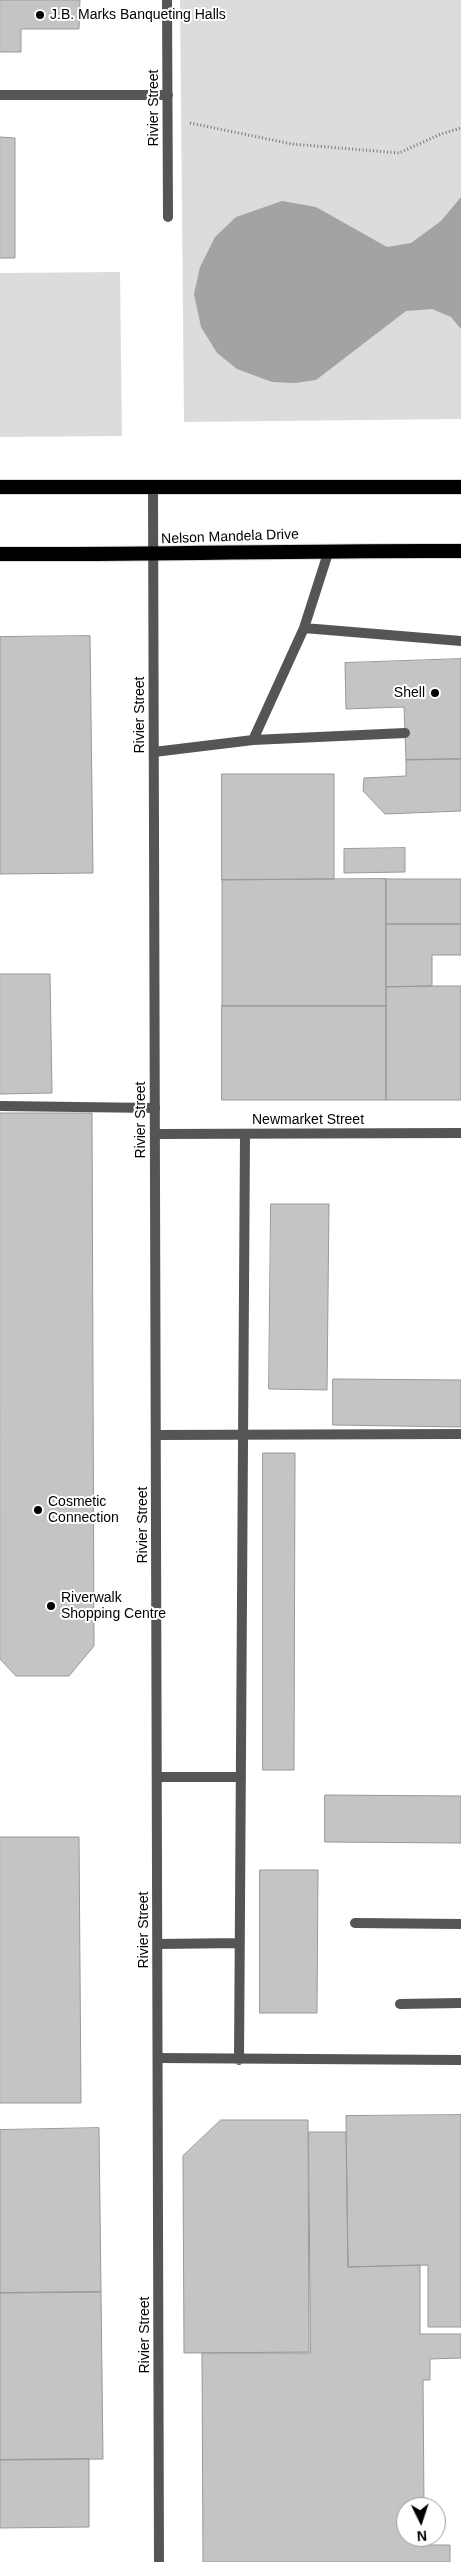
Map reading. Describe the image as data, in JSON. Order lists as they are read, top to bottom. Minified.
{"streets":{"highway":["Nelson Mandela Drive"],"street":["Rivier Street","Newmarket Street"]},"crossings":[["Rivier Street","Nelson Mandela Drive"],["Rivier Street","Newmarket Street"]],"places":["J.B. Marks Banqueting Halls","Shell","Cosmetic Connection","Riverwalk Shopping Centre"],"north":"bottom"}
